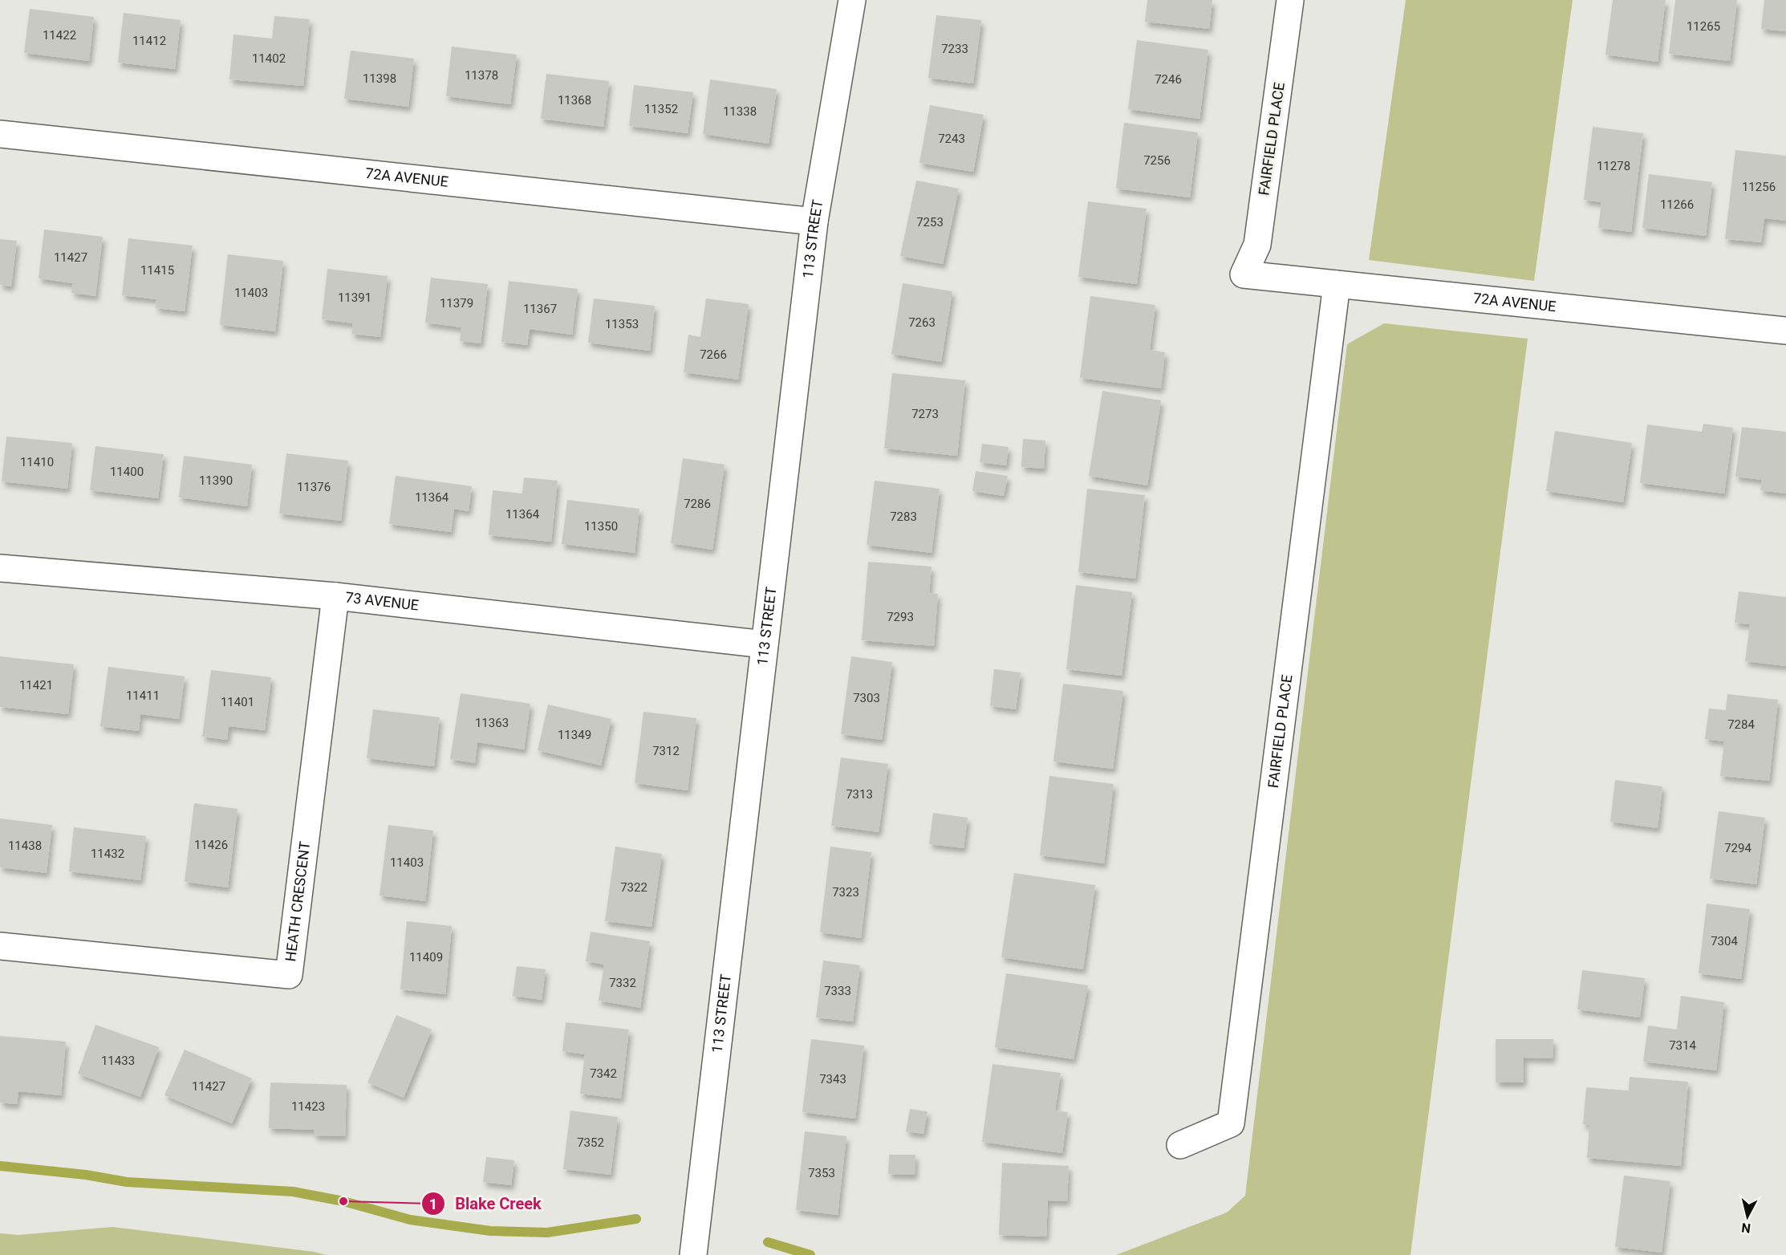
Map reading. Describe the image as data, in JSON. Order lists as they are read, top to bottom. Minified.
{"streets":{"street":["FAIRFIELD PLACE","72A AVENUE","113 STREET","73 AVENUE","HEATH CRESCENT"]},"crossings":[["FAIRFIELD PLACE","72A AVENUE"],["72A AVENUE","113 STREET"],["113 STREET","73 AVENUE"],["73 AVENUE","HEATH CRESCENT"]],"places":["Blake Creek"],"house_numbers":["11265","11422","11412","7233","11402","11378","11398","7246","11368","11352","11338","7243","7256","11278","11256","11266","7253","11427","11415","11403","11391","11379","11367","7263","11353","7266","7273","11410","11400","11390","11376","11364","7286","11364","7283","11350","7293","11421","11411","7303","11401","11363","7284","11349","7312","7313","11426","11438","7294","11432","11403","7322","7323","7304","11409","7332","7333","7314","11433","7342","7343","11427","11423","7352","7353"],"north":"bottom"}
